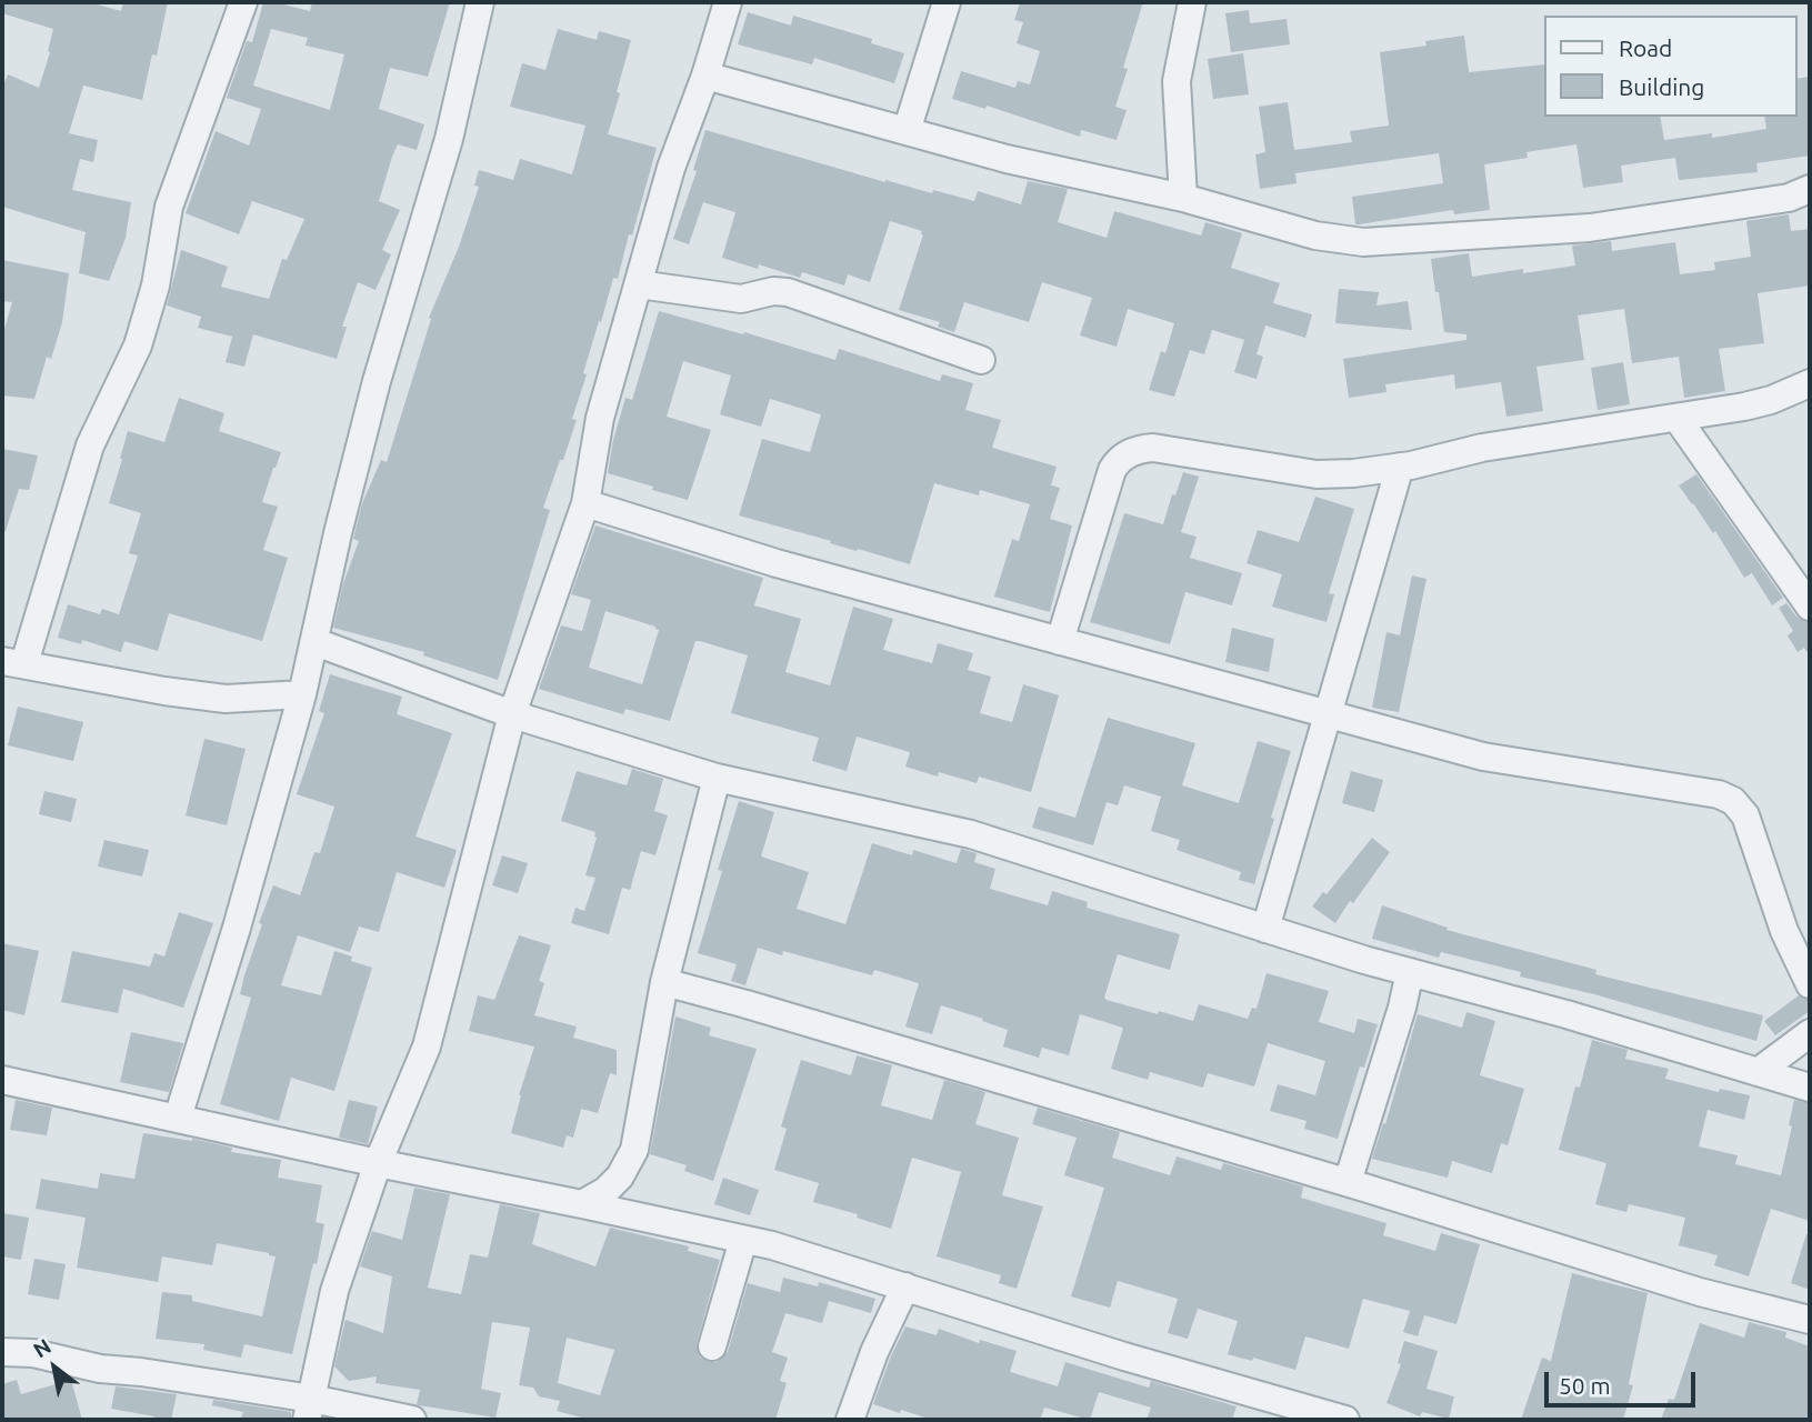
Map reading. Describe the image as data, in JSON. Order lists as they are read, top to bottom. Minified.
{"legend":["Road","Building"],"scale_bar":"50 m","north":"top left"}
